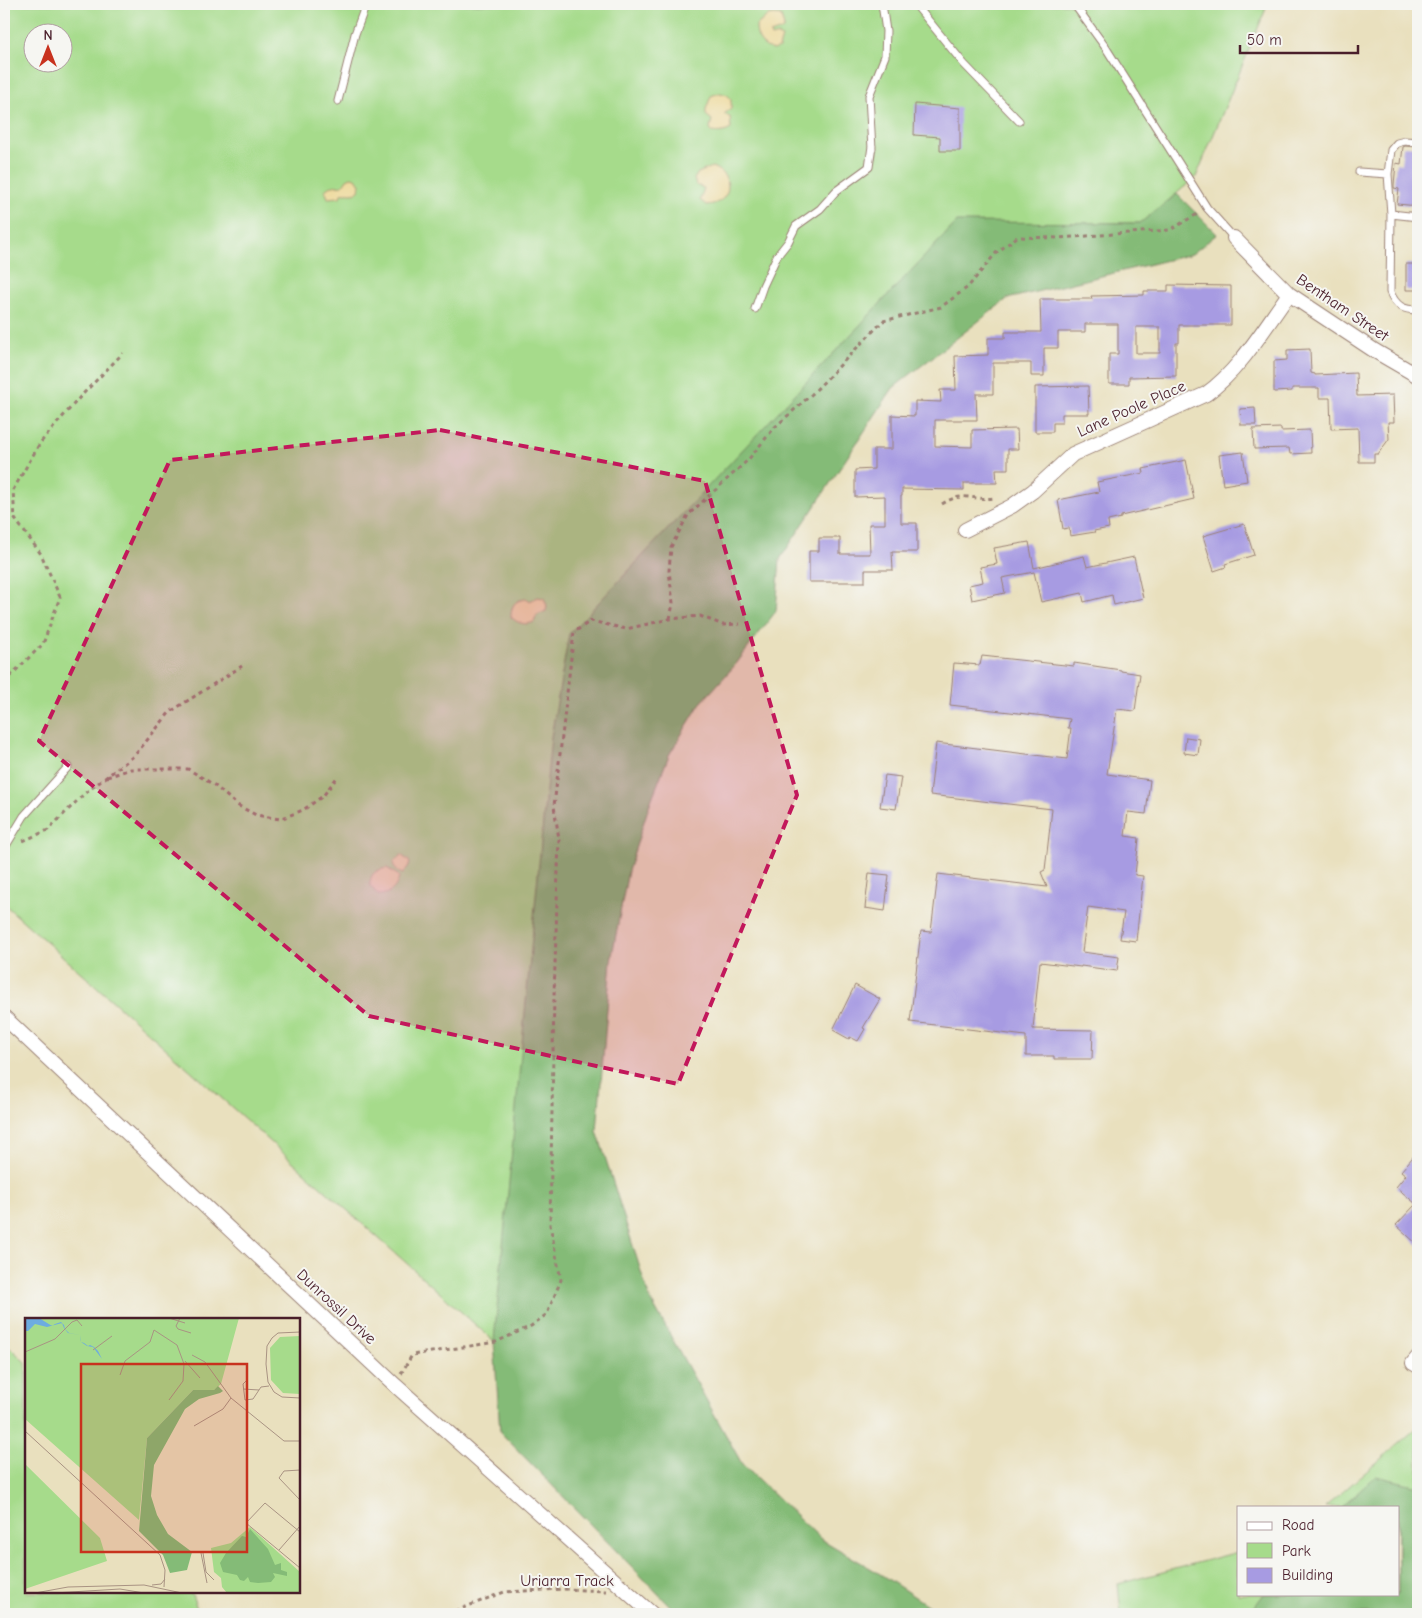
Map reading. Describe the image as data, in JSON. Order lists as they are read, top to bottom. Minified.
{"streets":{"street":["Bentham Street","Lane Poole Place","Dunrossil Drive"],"path":["Uriarra Track"]},"crossings":[["Bentham Street","Lane Poole Place"],["Dunrossil Drive","Uriarra Track"]],"legend":["Road","Park","Building"],"scale_bar":"50 m","north":"top"}
